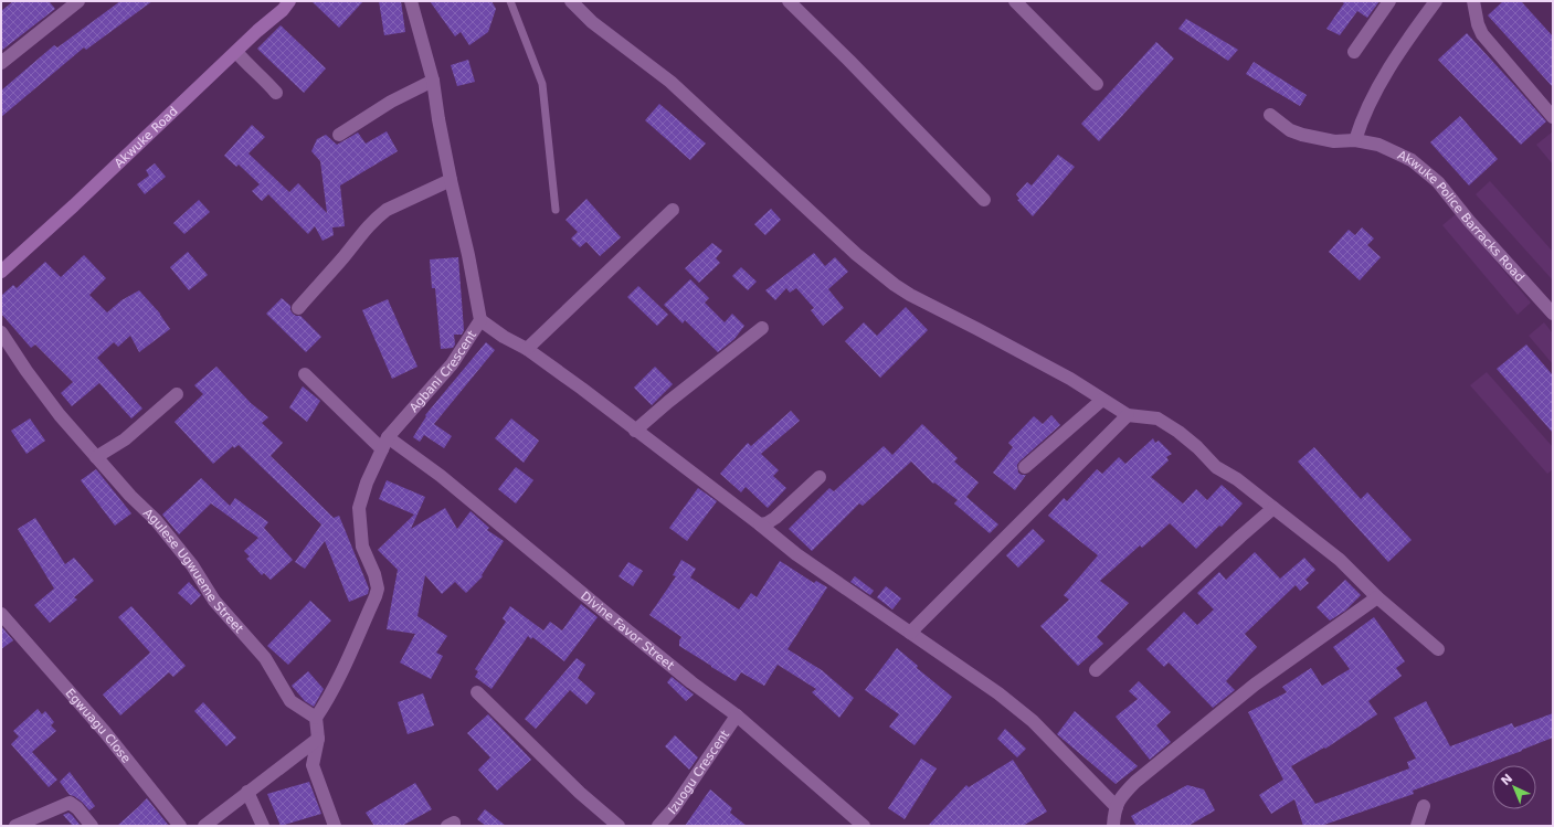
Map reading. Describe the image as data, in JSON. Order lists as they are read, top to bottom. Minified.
{"streets":{"main road":["Akwuke Road"],"street":["Akwuke Police Barracks Road","Agbani Crescent","Agulese Ugwueme Street","Divine Favor Street","Egwuagu Close","Izuogu Crescent"]},"crossings":[["Agbani Crescent","Agulese Ugwueme Street"],["Agbani Crescent","Divine Favor Street"],["Divine Favor Street","Izuogu Crescent"]],"north":"top left"}
